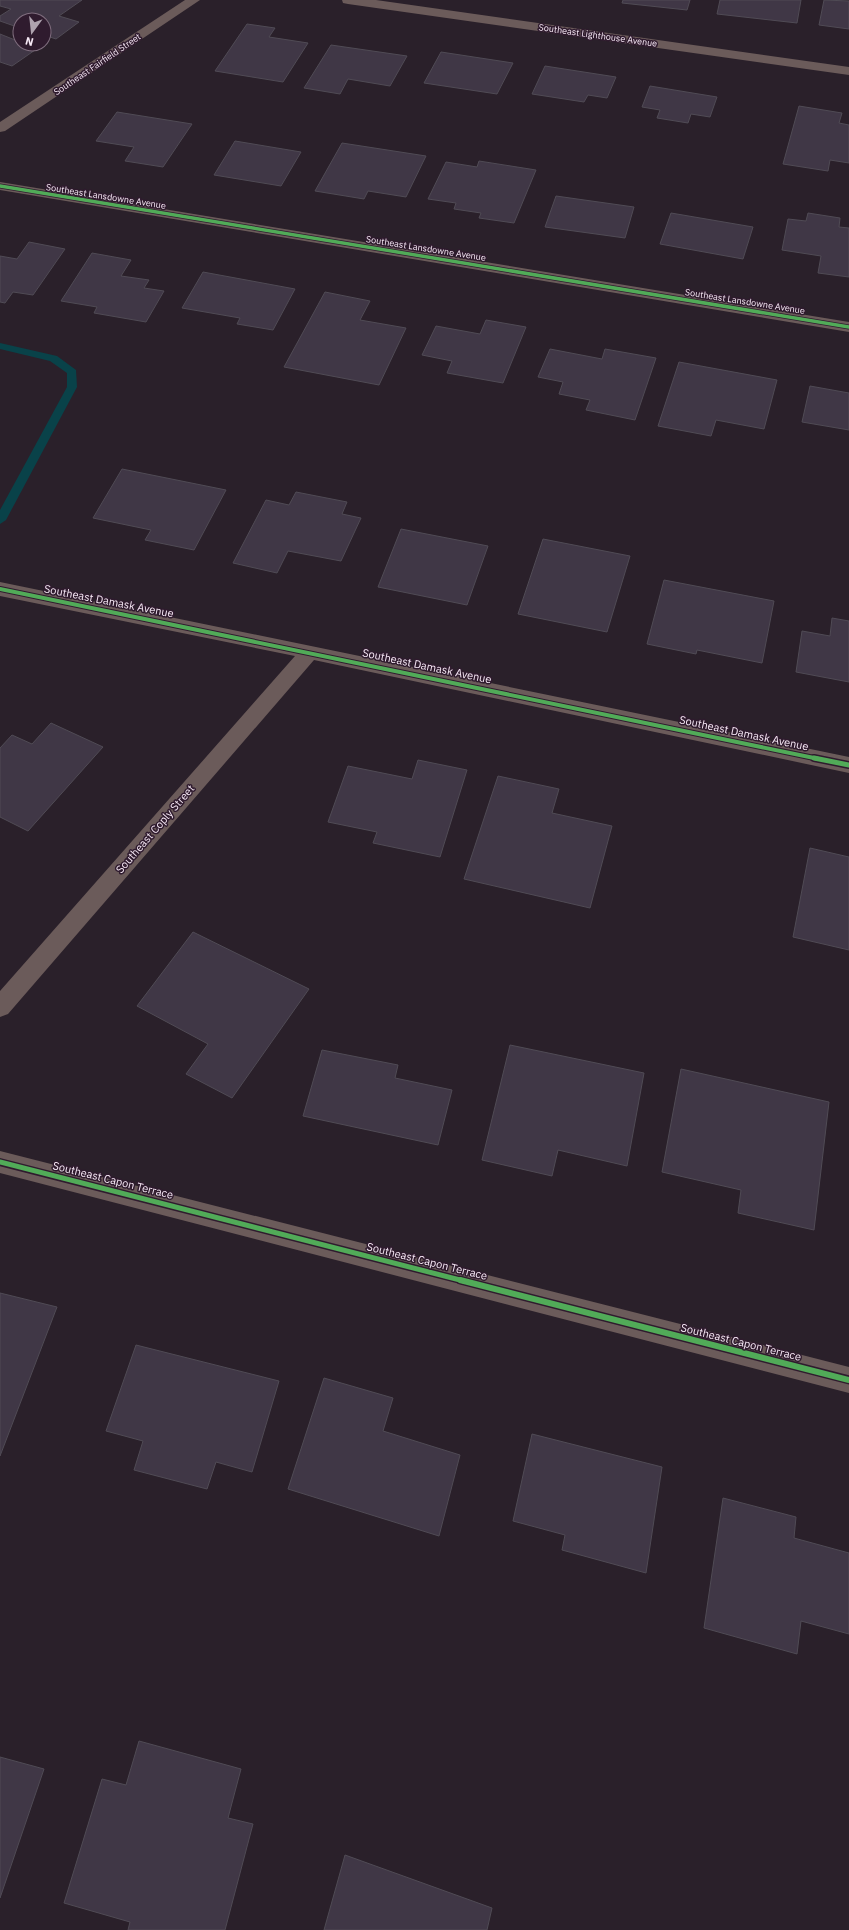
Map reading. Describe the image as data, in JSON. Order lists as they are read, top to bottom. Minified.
{"streets":{"street":["Southeast Lighthouse Avenue","Southeast Fairfield Street","Southeast Lansdowne Avenue","Southeast Damask Avenue","Southeast Coply Street","Southeast Capon Terrace"]},"crossings":[["Southeast Damask Avenue","Southeast Coply Street"]],"north":"bottom"}
